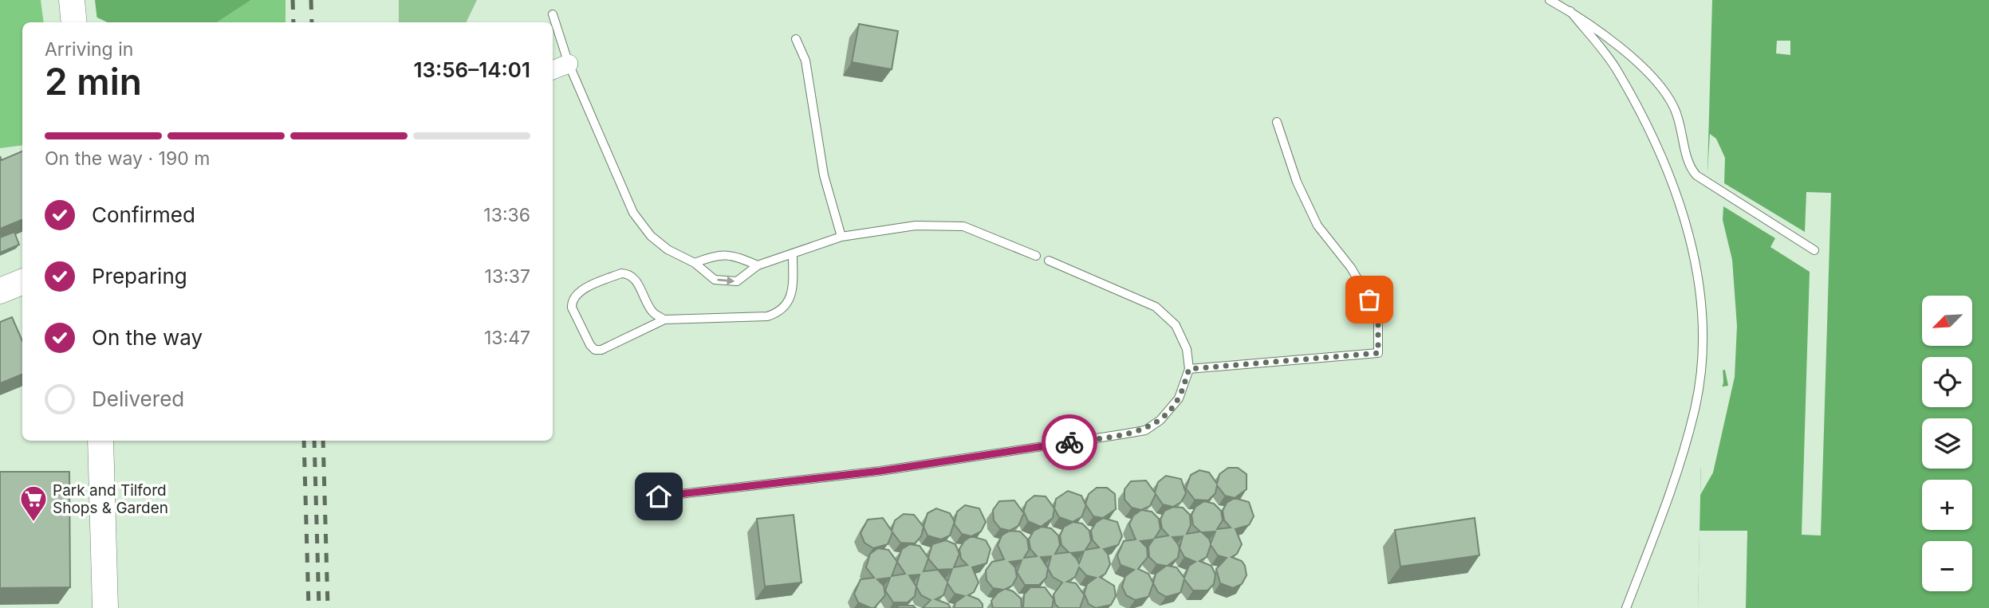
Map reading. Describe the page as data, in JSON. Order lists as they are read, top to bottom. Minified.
{"places":{"supermarket":["Park and Tilford Shops & Garden"]},"north":"bottom left","page":{"heading":["2 min","Arriving in","13:56–14:01"],"bar":"On the way · 190 m","list":[["Confirmed","13:36"],["Preparing","13:37"],["On the way","13:47"],"Delivered"],"map_buttons":["+","−"]}}
